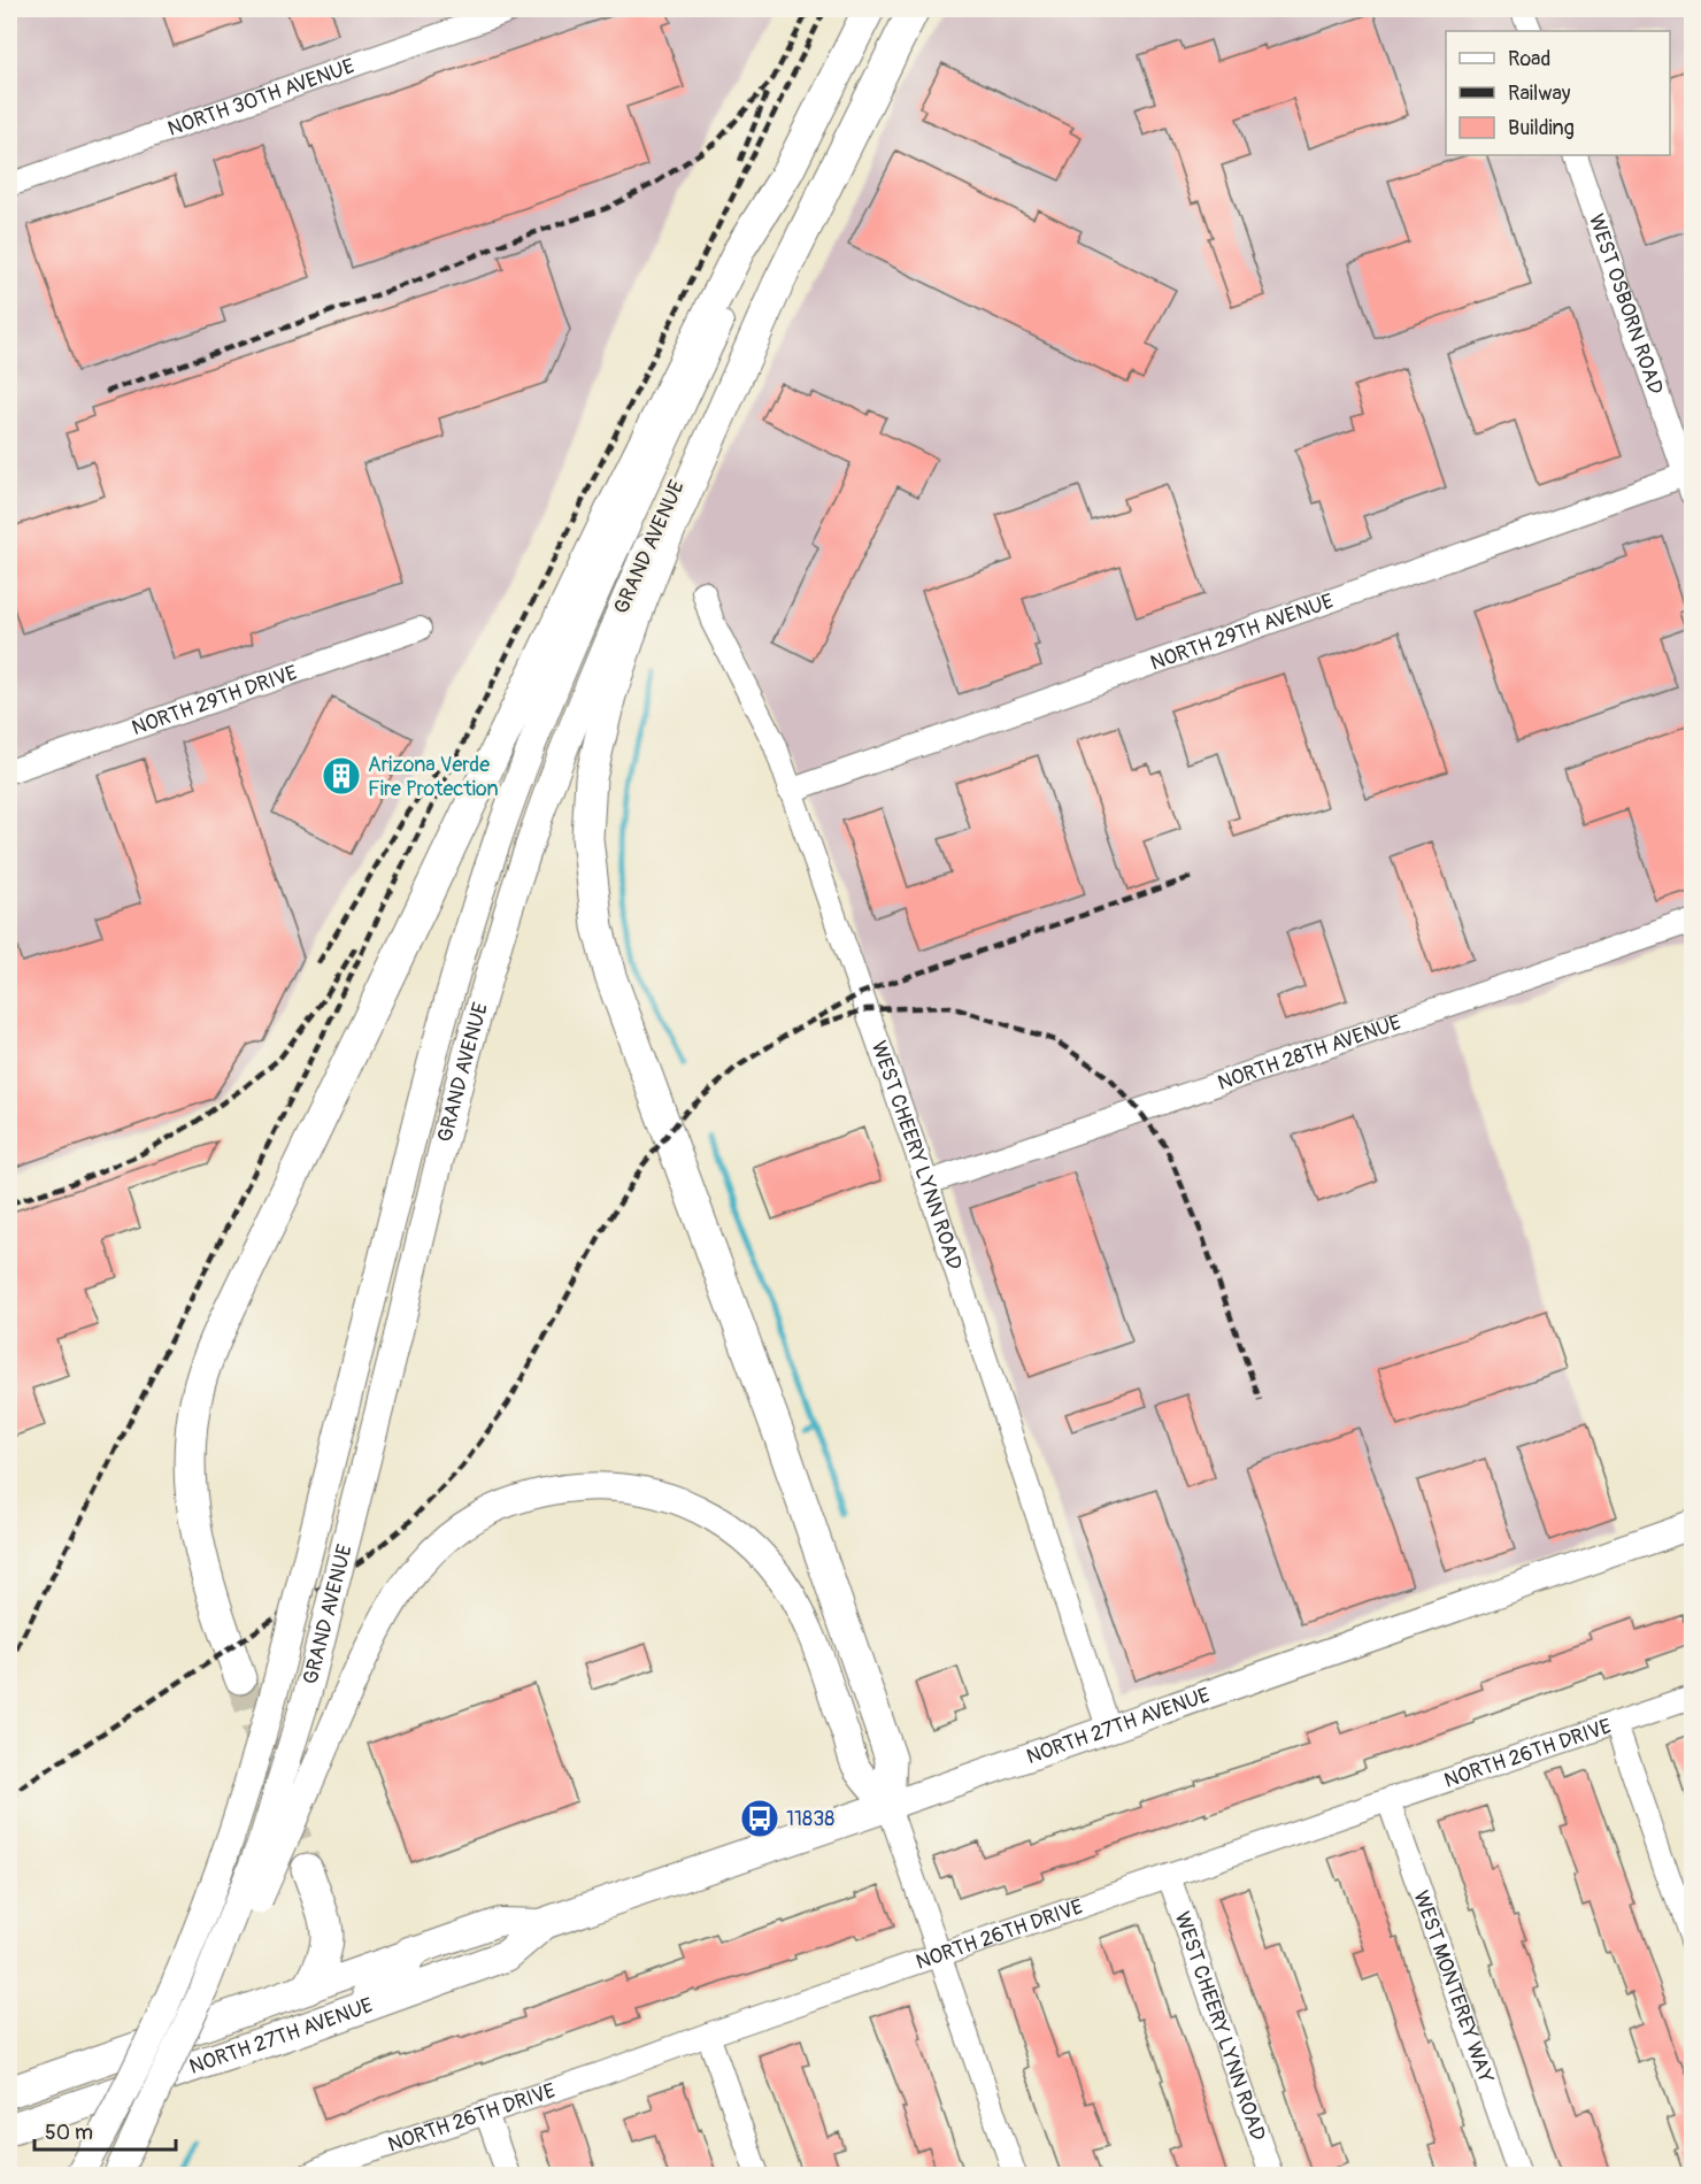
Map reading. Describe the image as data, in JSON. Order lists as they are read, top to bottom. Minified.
{"streets":{"highway":["GRAND AVENUE","NORTH 27TH AVENUE"],"street":["NORTH 30TH AVENUE","WEST OSBORN ROAD","NORTH 29TH AVENUE","NORTH 29TH DRIVE","NORTH 28TH AVENUE","WEST CHEERY LYNN ROAD","NORTH 26TH DRIVE","WEST MONTEREY WAY"]},"crossings":[["WEST OSBORN ROAD","NORTH 29TH AVENUE"],["NORTH 29TH AVENUE","WEST CHEERY LYNN ROAD"],["NORTH 28TH AVENUE","WEST CHEERY LYNN ROAD"],["WEST CHEERY LYNN ROAD","NORTH 27TH AVENUE"],["WEST CHEERY LYNN ROAD","NORTH 26TH DRIVE"],["NORTH 26TH DRIVE","WEST MONTEREY WAY"]],"places":{"building":["Arizona Verde Fire Protection"],"bus stop":["11838"]},"legend":["Road","Railway","Building"],"scale_bar":"50 m"}
